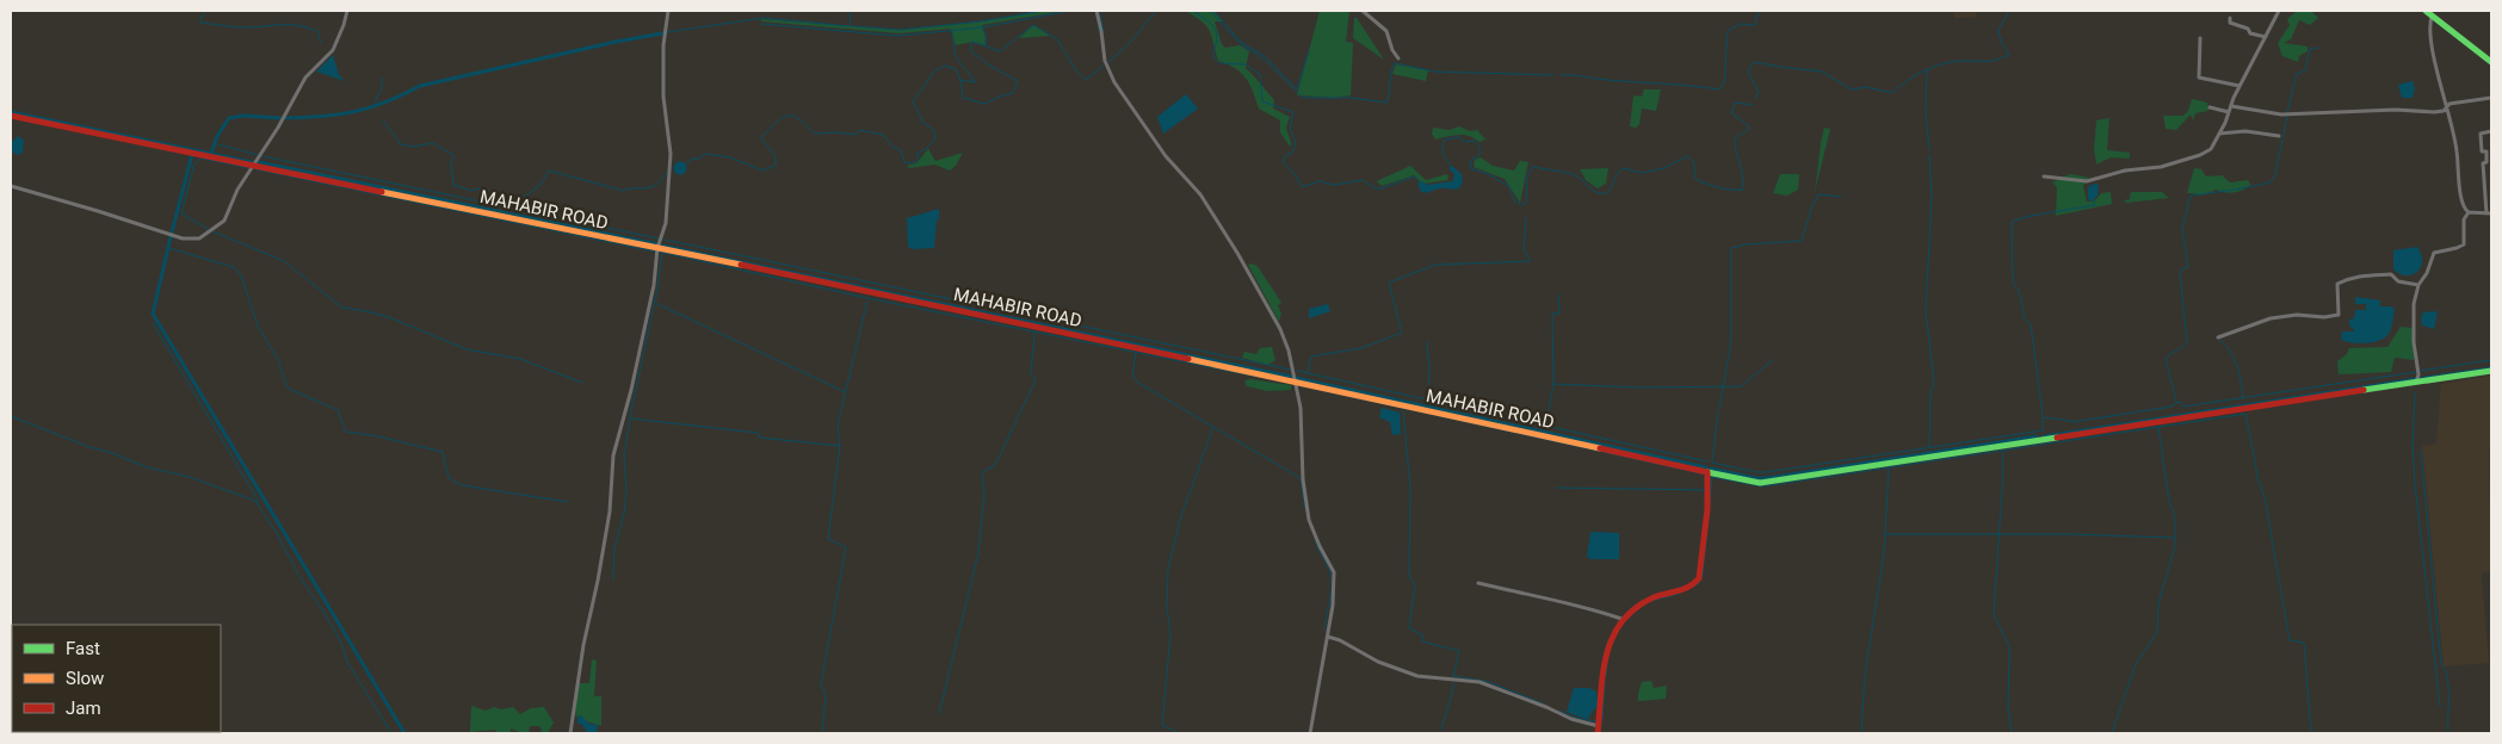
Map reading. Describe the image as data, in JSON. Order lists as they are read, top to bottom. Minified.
{"streets":{"street":["MAHABIR ROAD"]},"legend":["Fast","Slow","Jam"]}
